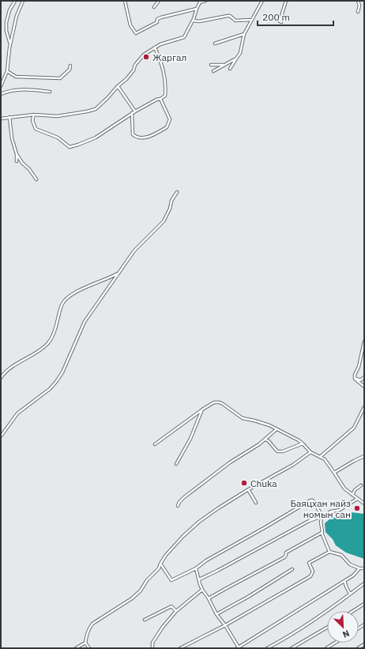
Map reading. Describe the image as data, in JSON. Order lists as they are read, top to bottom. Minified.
{"places":["Жаргал","Chuka","Баяцхан найз номын сан"],"scale_bar":"200 m","north":"bottom right"}
